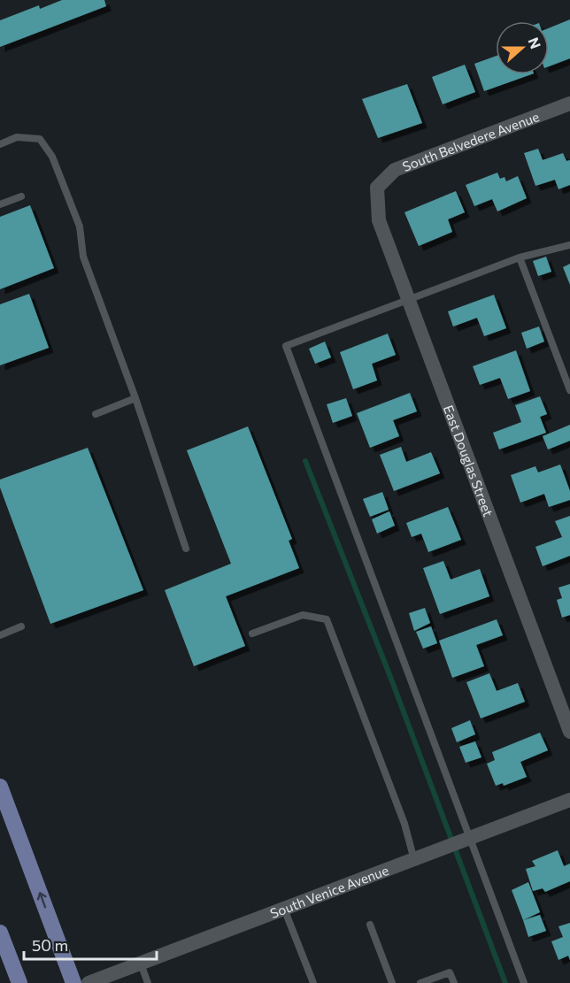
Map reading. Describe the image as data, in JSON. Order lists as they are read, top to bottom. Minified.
{"streets":{"street":["South Belvedere Avenue","East Douglas Street","South Venice Avenue"]},"crossings":[["South Belvedere Avenue","East Douglas Street"]],"scale_bar":"50 m","north":"right"}
